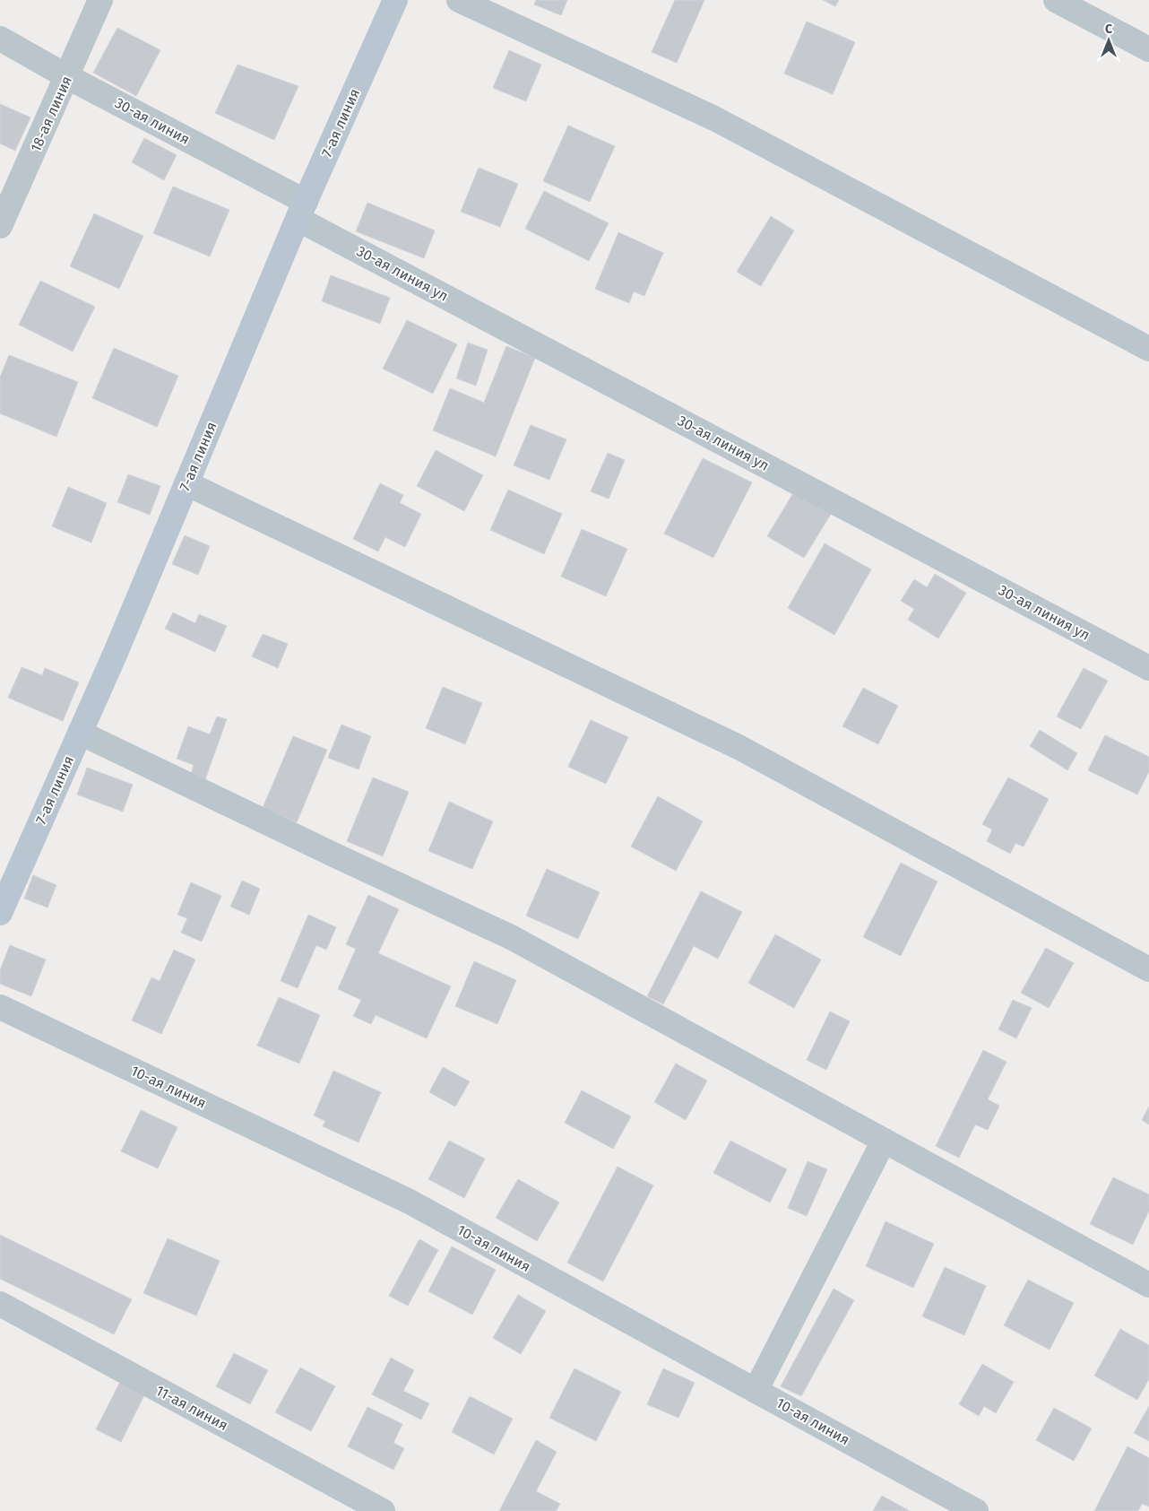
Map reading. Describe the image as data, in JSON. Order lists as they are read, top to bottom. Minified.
{"streets":{"street":["18-ая линия","30-ая линия","7-ая линия","30-ая линия ул","10-ая линия","11-ая линия"]},"crossings":[["18-ая линия","30-ая линия"],["30-ая линия","7-ая линия"],["30-ая линия","30-ая линия ул"],["7-ая линия","30-ая линия ул"]],"north":"top"}
